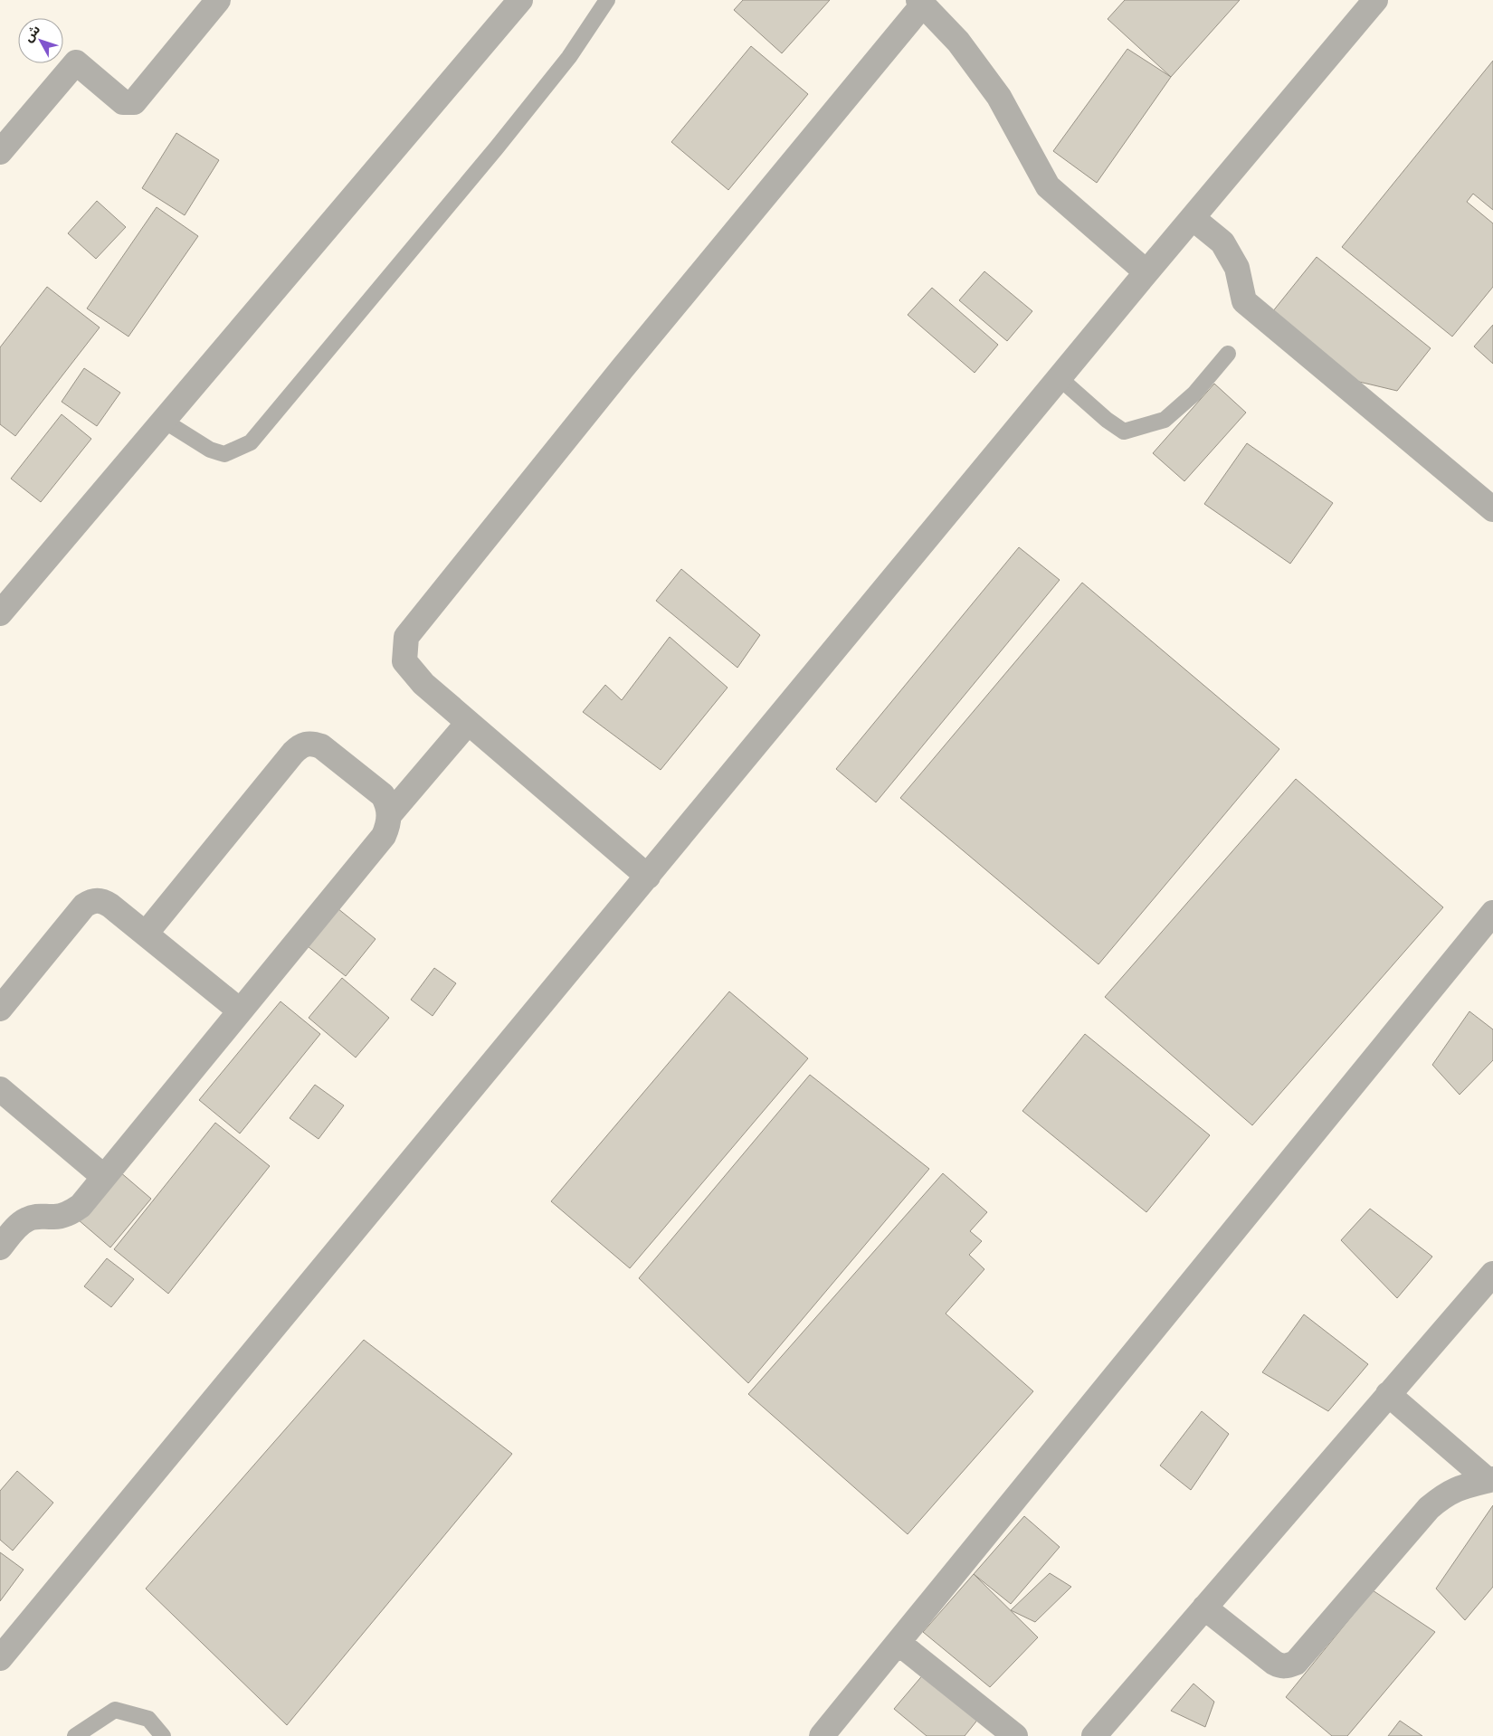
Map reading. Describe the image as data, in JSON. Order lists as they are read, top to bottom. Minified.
{"north":"top left"}
